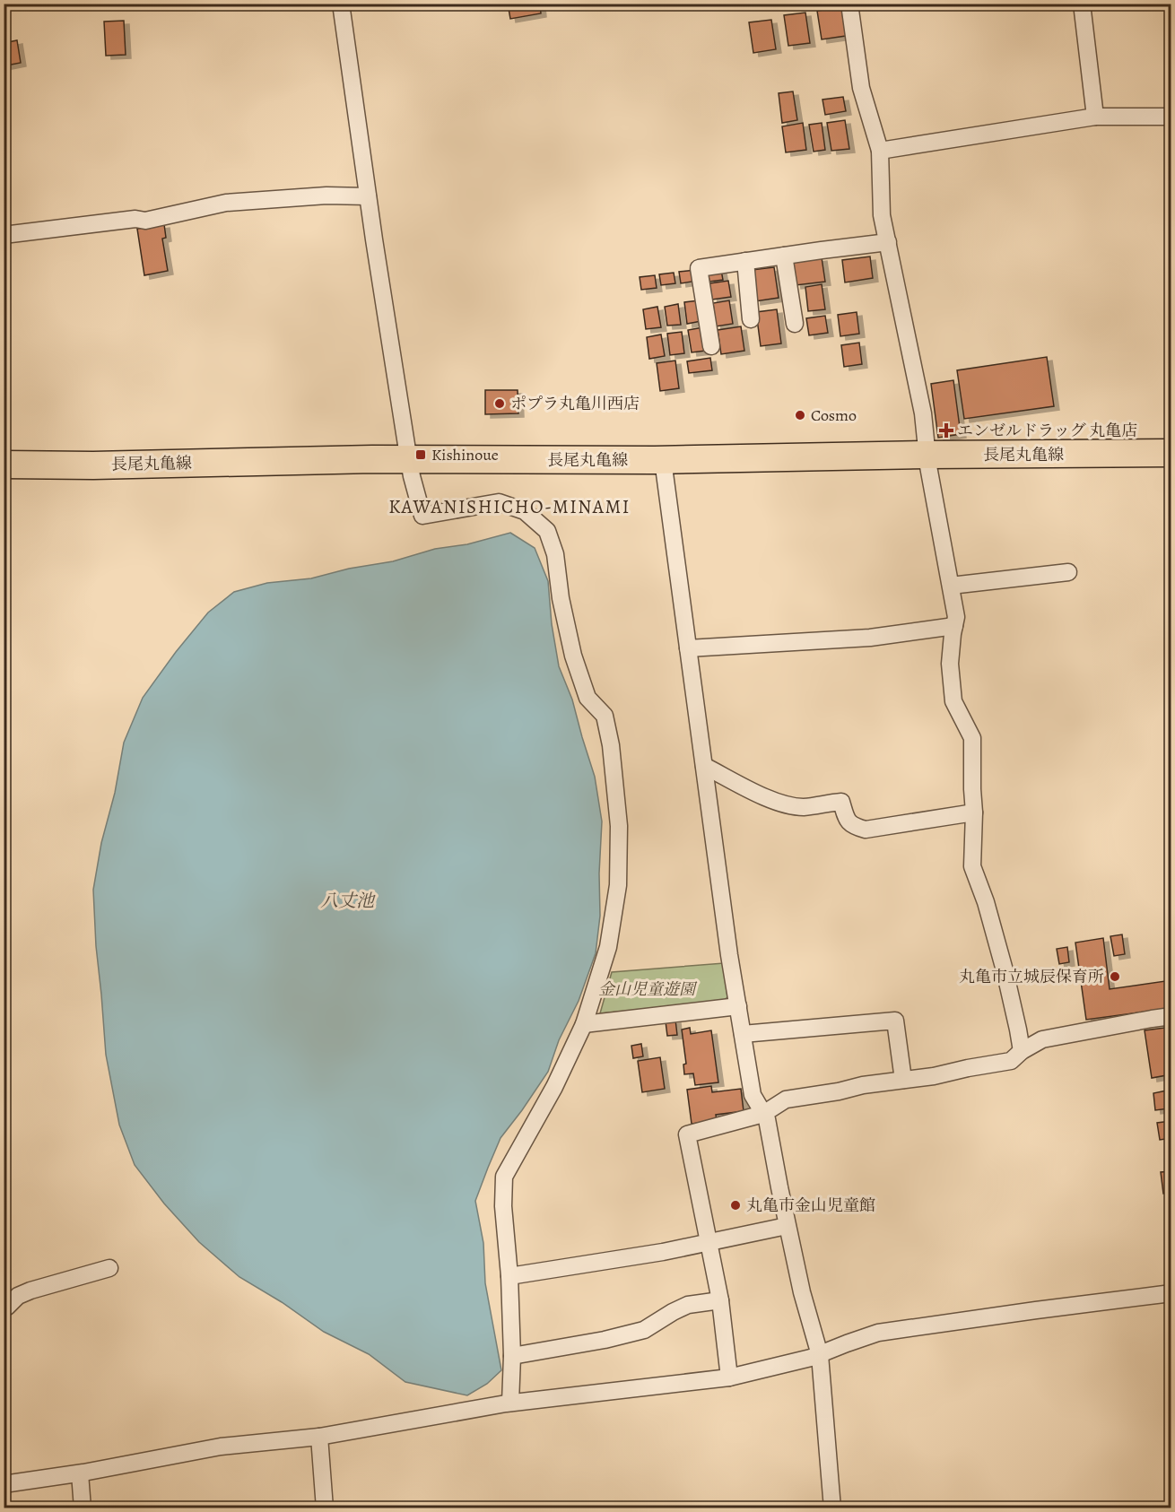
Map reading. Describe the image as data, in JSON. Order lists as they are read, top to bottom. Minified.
{"streets":{"main road":["長尾丸亀線"]},"districts":["KAWANISHICHO-MINAMI"],"water":["八丈池"],"parks":["金山児童遊園"],"places":{"other":["ポプラ丸亀川西店","Cosmo","丸亀市立城辰保育所","丸亀市金山児童館"],"health":["エンゼルドラッグ 丸亀店"],"transit":["Kishinoue"]}}
